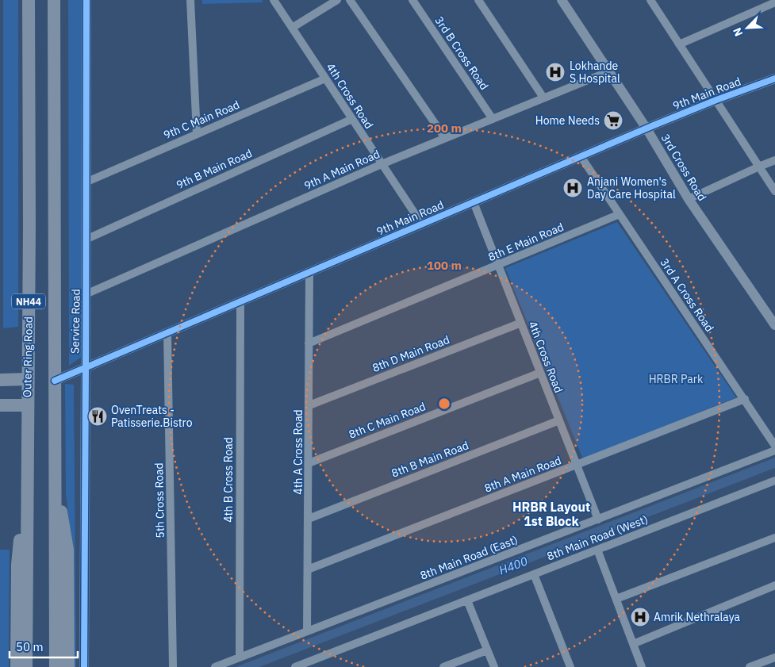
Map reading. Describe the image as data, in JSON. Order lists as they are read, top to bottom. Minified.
{"streets":{"highway":["NH44","Outer Ring Road"],"street":["3rd B Cross Road","9th Main Road","4th Cross Road","9th C Main Road","3rd Cross Road","9th B Main Road","9th A Main Road","8th E Main Road","3rd A Cross Road","Service Road","8th D Main Road","8th C Main Road","4th A Cross Road","8th B Main Road","8th A Main Road","4th B Cross Road","5th Cross Road","8th Main Road (West)","8th Main Road (East)"]},"crossings":[["3rd B Cross Road","9th A Main Road"],["9th Main Road","4th Cross Road"],["9th Main Road","3rd Cross Road"],["9th Main Road","3rd A Cross Road"],["9th Main Road","NH44"],["9th Main Road","Service Road"],["9th Main Road","4th A Cross Road"],["9th Main Road","4th B Cross Road"],["9th Main Road","5th Cross Road"],["4th Cross Road","9th C Main Road"],["4th Cross Road","9th B Main Road"],["4th Cross Road","9th A Main Road"],["4th Cross Road","8th E Main Road"],["4th Cross Road","8th D Main Road"],["4th Cross Road","8th C Main Road"],["4th Cross Road","8th B Main Road"],["4th Cross Road","8th A Main Road"],["4th Cross Road","8th Main Road (East)"],["9th C Main Road","Service Road"],["3rd Cross Road","9th A Main Road"],["9th B Main Road","Service Road"],["9th A Main Road","Service Road"],["8th E Main Road","3rd A Cross Road"],["8th E Main Road","4th A Cross Road"],["3rd A Cross Road","8th A Main Road"],["8th D Main Road","4th A Cross Road"],["8th C Main Road","4th A Cross Road"],["4th A Cross Road","8th B Main Road"],["4th A Cross Road","8th A Main Road"],["4th A Cross Road","8th Main Road (East)"],["4th B Cross Road","8th Main Road (East)"]],"districts":["HRBR Layout 1st Block"],"water":["H400"],"parks":["HRBR Park"],"places":{"hospital":["Lokhande S Hospital","Anjani Women's Day Care Hospital","Amrik Nethralaya"],"supermarket":["Home Needs"],"restaurant":["OvenTreats - Patisserie.Bistro"]},"scale_bar":"50 m","north":"bottom left","rings":["200 m","100 m"]}
